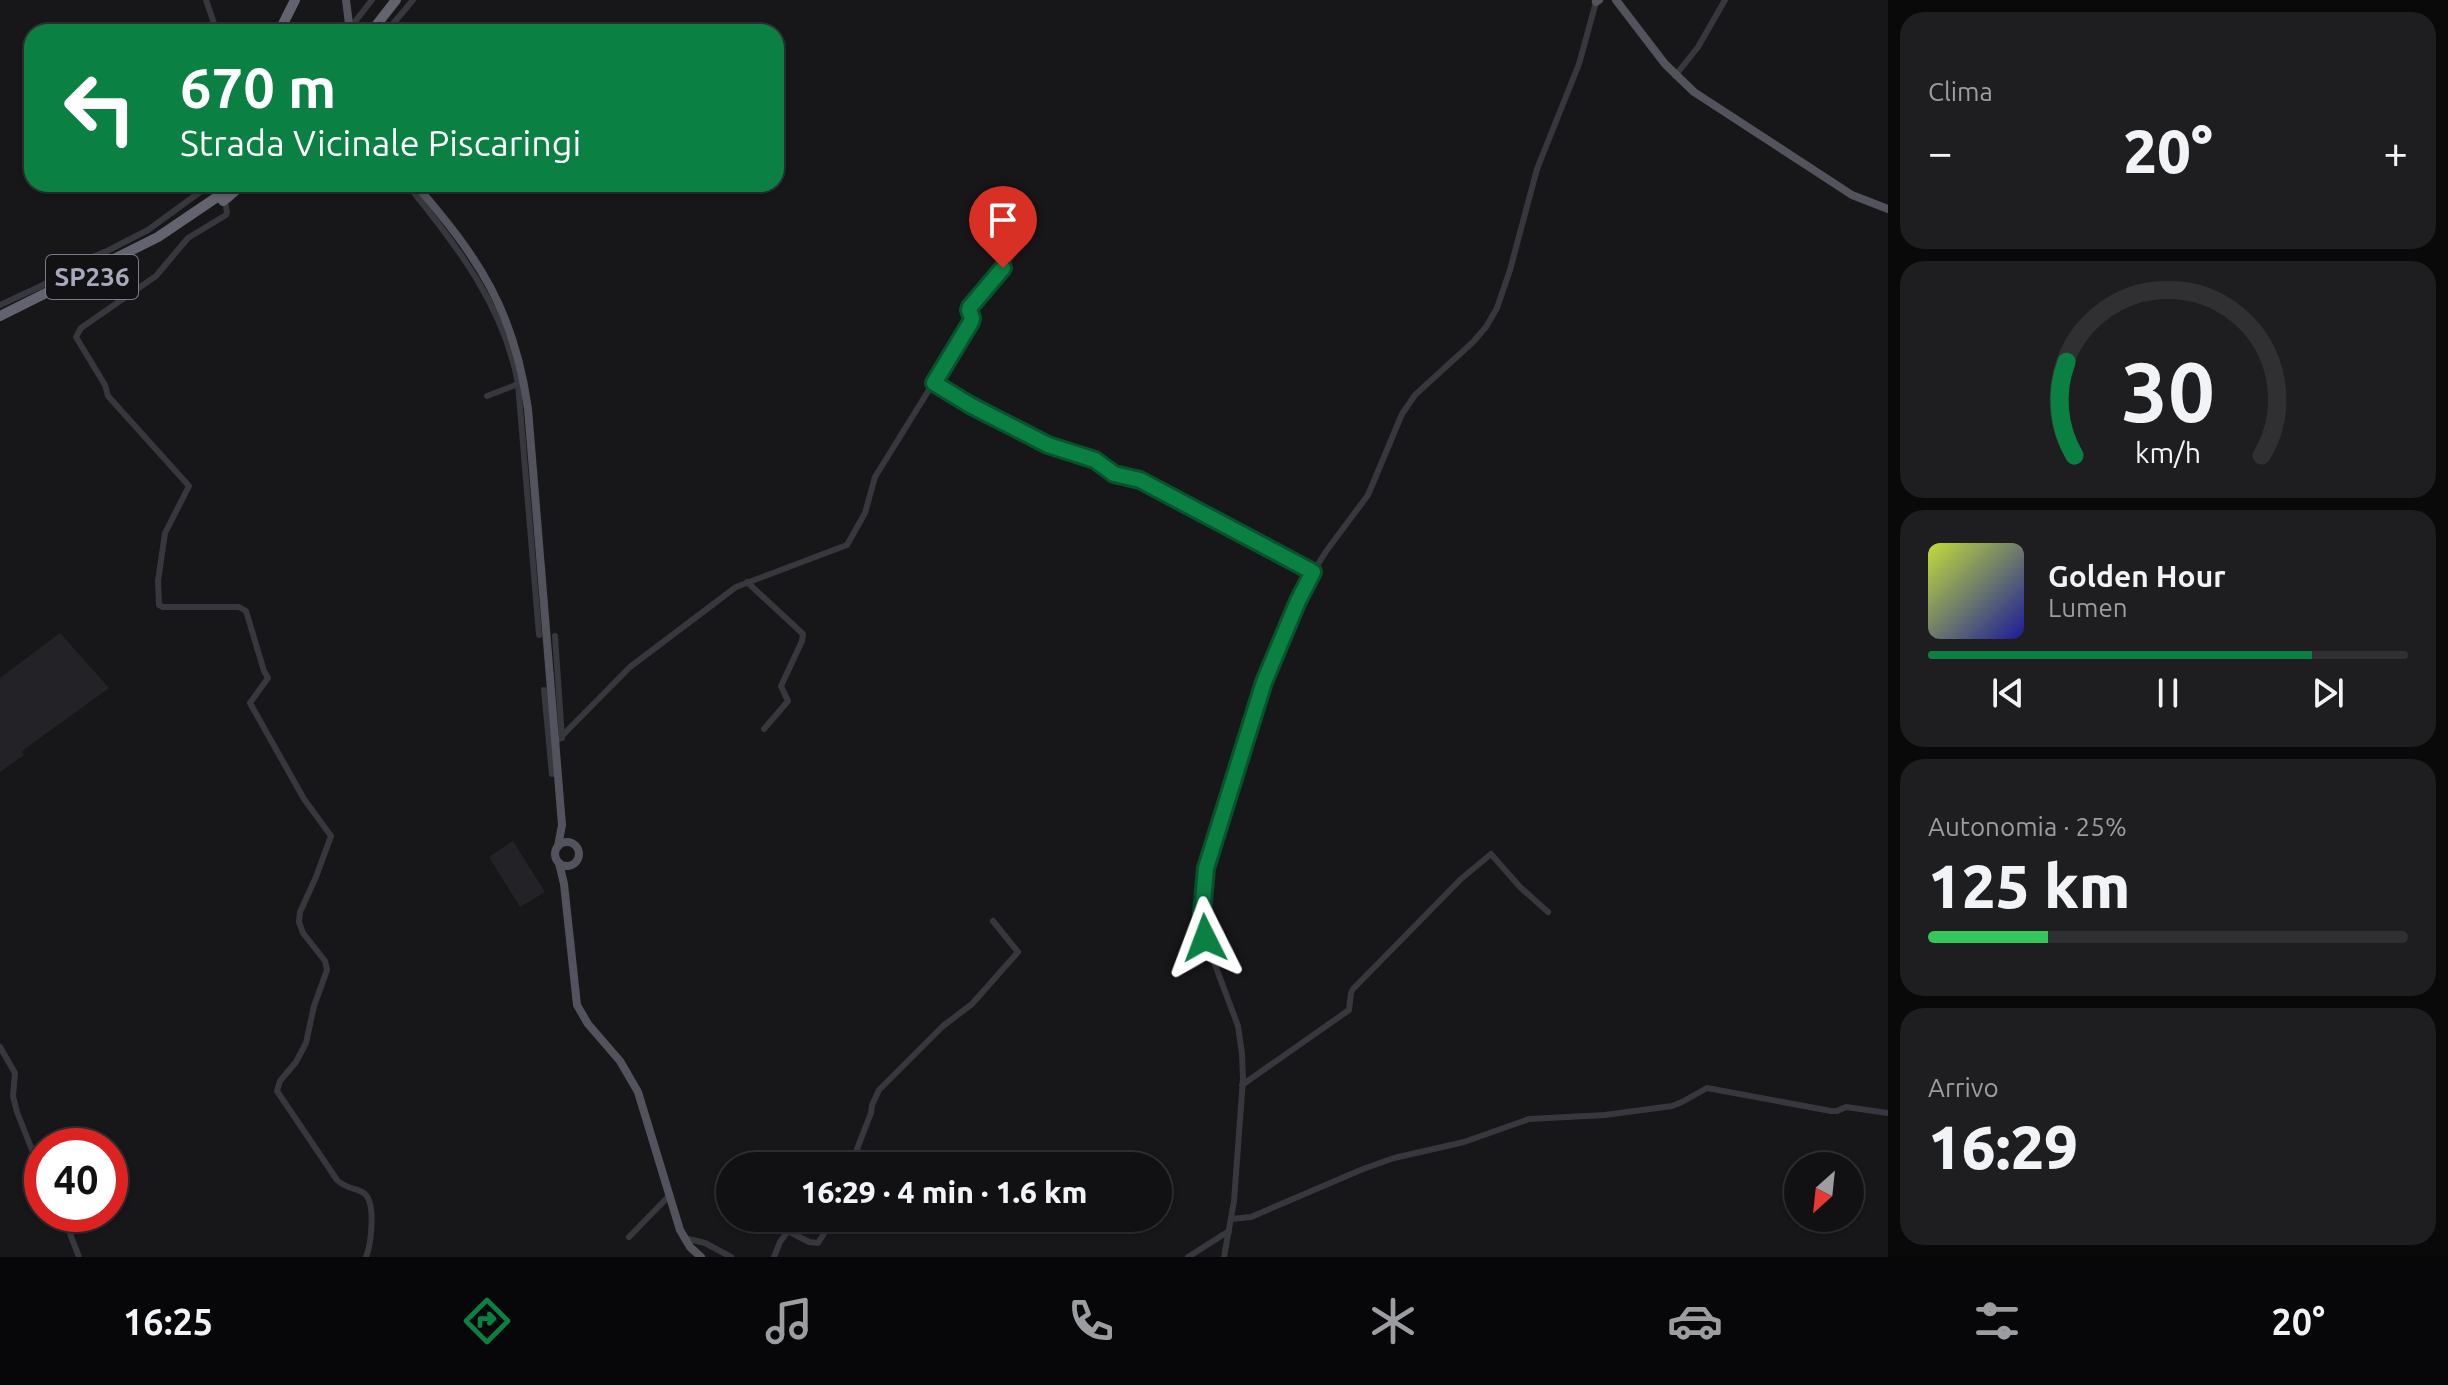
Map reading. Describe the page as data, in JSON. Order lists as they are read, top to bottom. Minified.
{"streets":{"highway":["SP236"]},"north":"bottom left","page":{"tile":["Clima",["Autonomia · 25%","125 km"],["Arrivo","16:29"]],"turn":["670 m","Strada Vicinale Piscaringi"],"heat":["−","20°","+"],"song":["Golden Hour","Lumen"],"limit":"40","trip":"16:29 · 4 min · 1.6 km","tabs":["16:25","20°"],"gauge":["30","km/h"]}}
